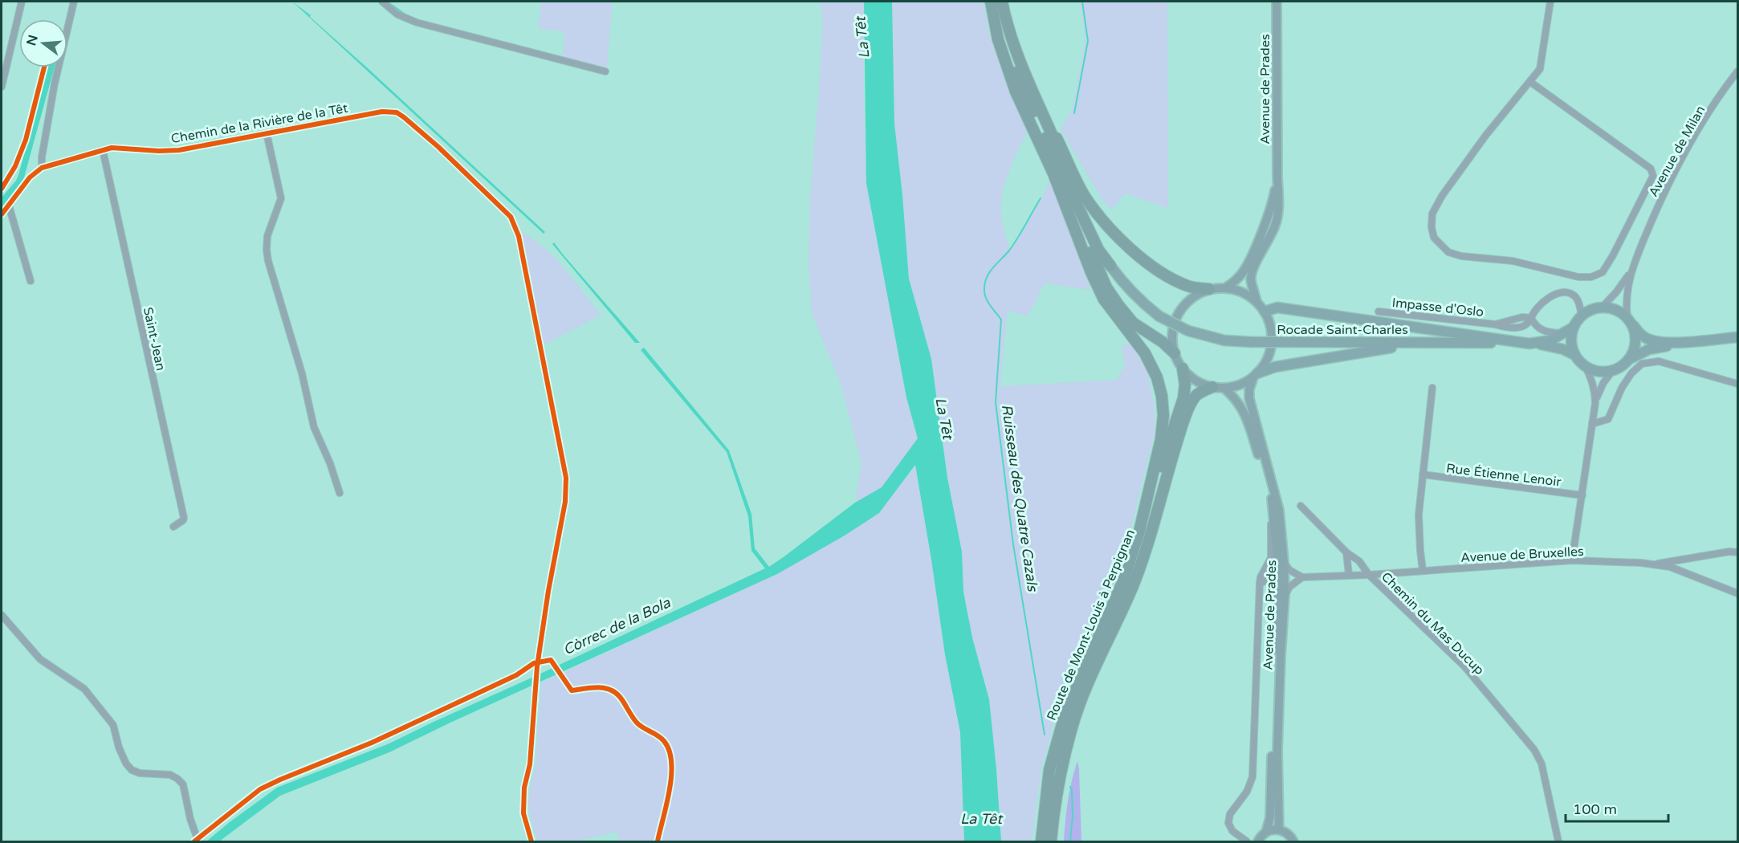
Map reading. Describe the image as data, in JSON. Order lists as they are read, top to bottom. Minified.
{"streets":{"highway":["Route de Mont-Louis à Perpignan"],"main road":["Avenue de Prades","Rocade Saint-Charles"],"street":["Chemin de la Rivière de la Têt","Avenue de Milan","Impasse d'Oslo","Saint-Jean","Rue Étienne Lenoir","Avenue de Bruxelles","Chemin du Mas Ducup"]},"crossings":[["Chemin de la Rivière de la Têt","Saint-Jean"],["Avenue de Milan","Rocade Saint-Charles"],["Impasse d'Oslo","Rocade Saint-Charles"],["Avenue de Bruxelles","Chemin du Mas Ducup"]],"water":["La Têt","Ruisseau des Quatre Cazals","Còrrec de la Bola"],"scale_bar":"100 m","north":"left"}
